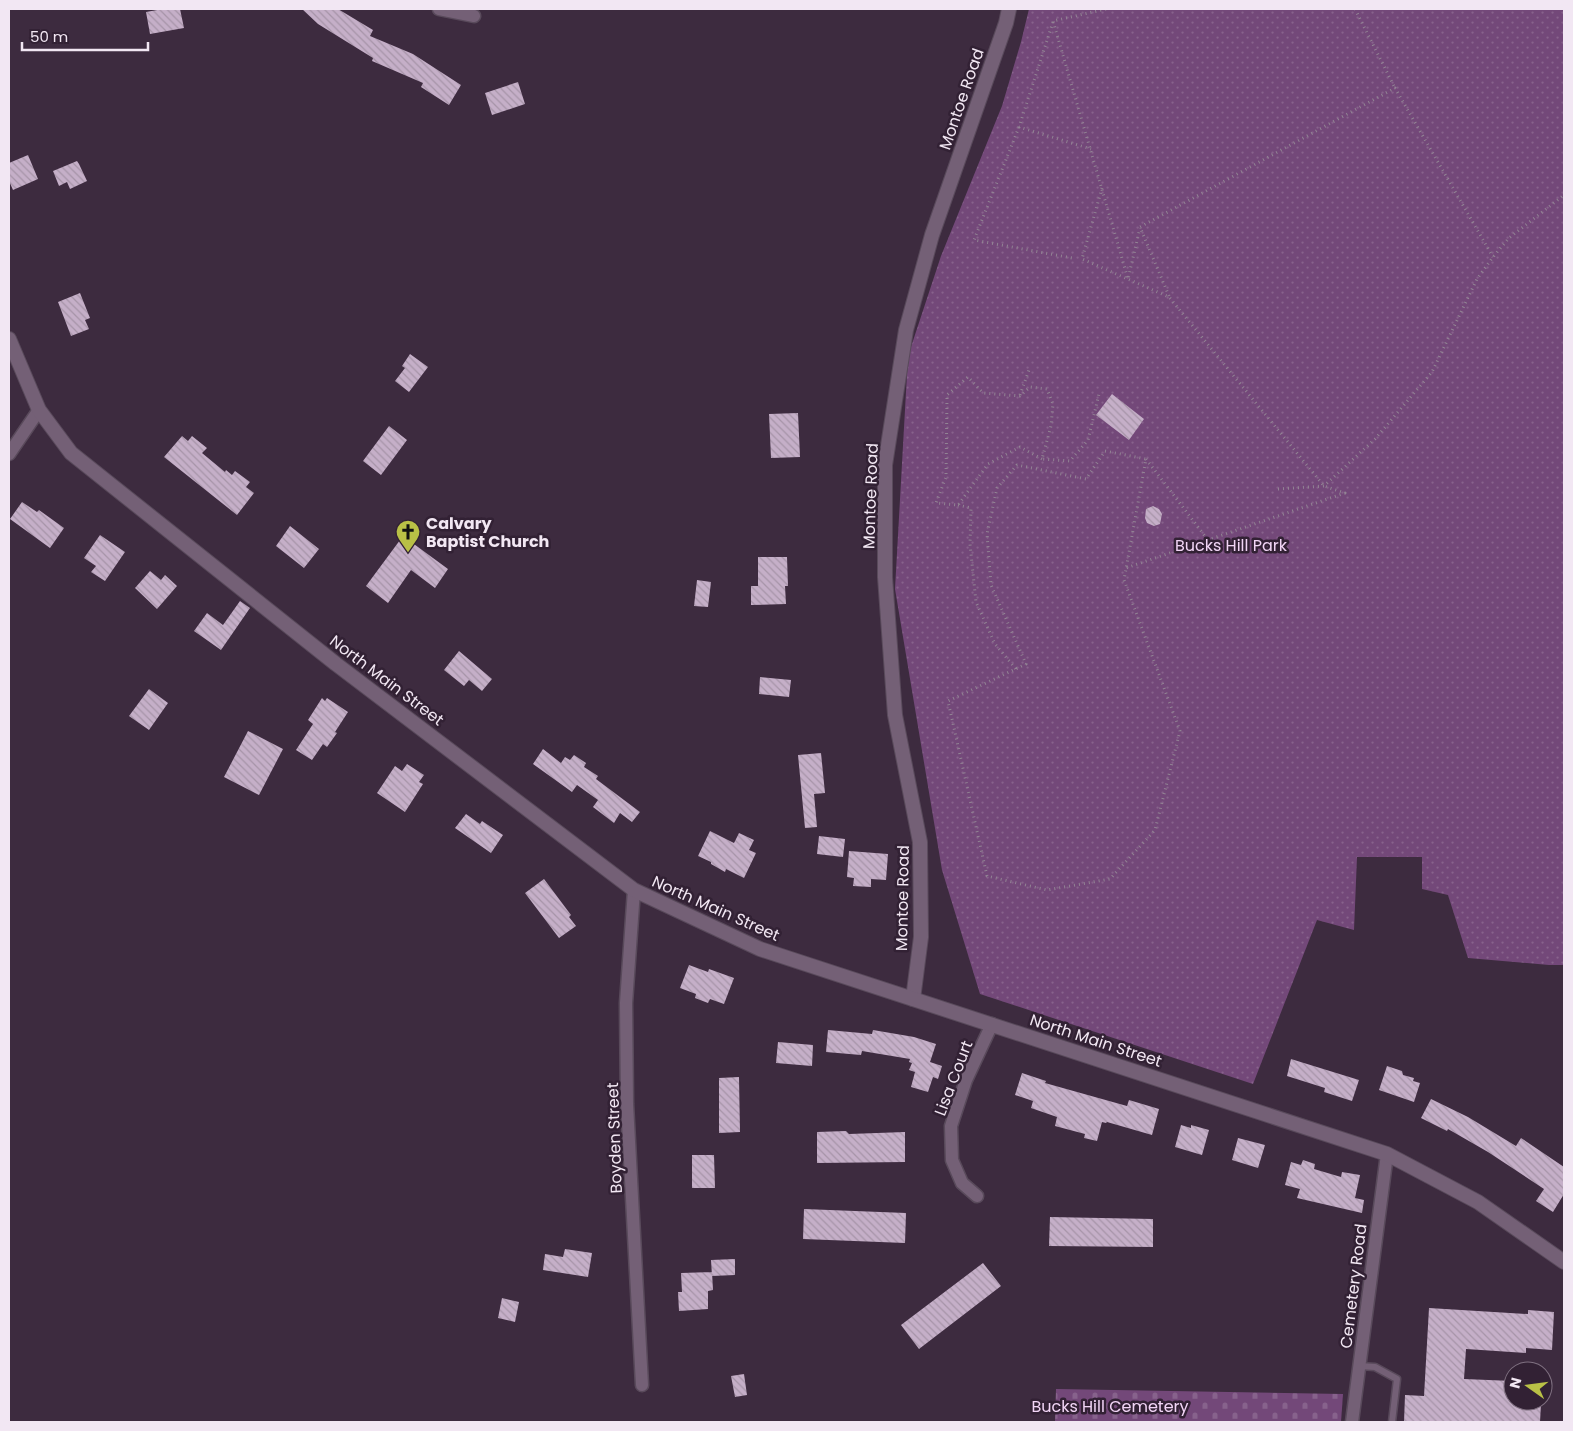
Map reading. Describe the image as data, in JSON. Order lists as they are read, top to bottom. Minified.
{"streets":{"main road":["Montoe Road","North Main Street"],"street":["Lisa Court","Boyden Street","Cemetery Road"]},"crossings":[["Montoe Road","North Main Street"],["North Main Street","Lisa Court"],["North Main Street","Boyden Street"],["North Main Street","Cemetery Road"]],"parks":["Bucks Hill Park","Bucks Hill Cemetery"],"places":{"church":["Calvary Baptist Church"]},"scale_bar":"50 m","north":"left"}
